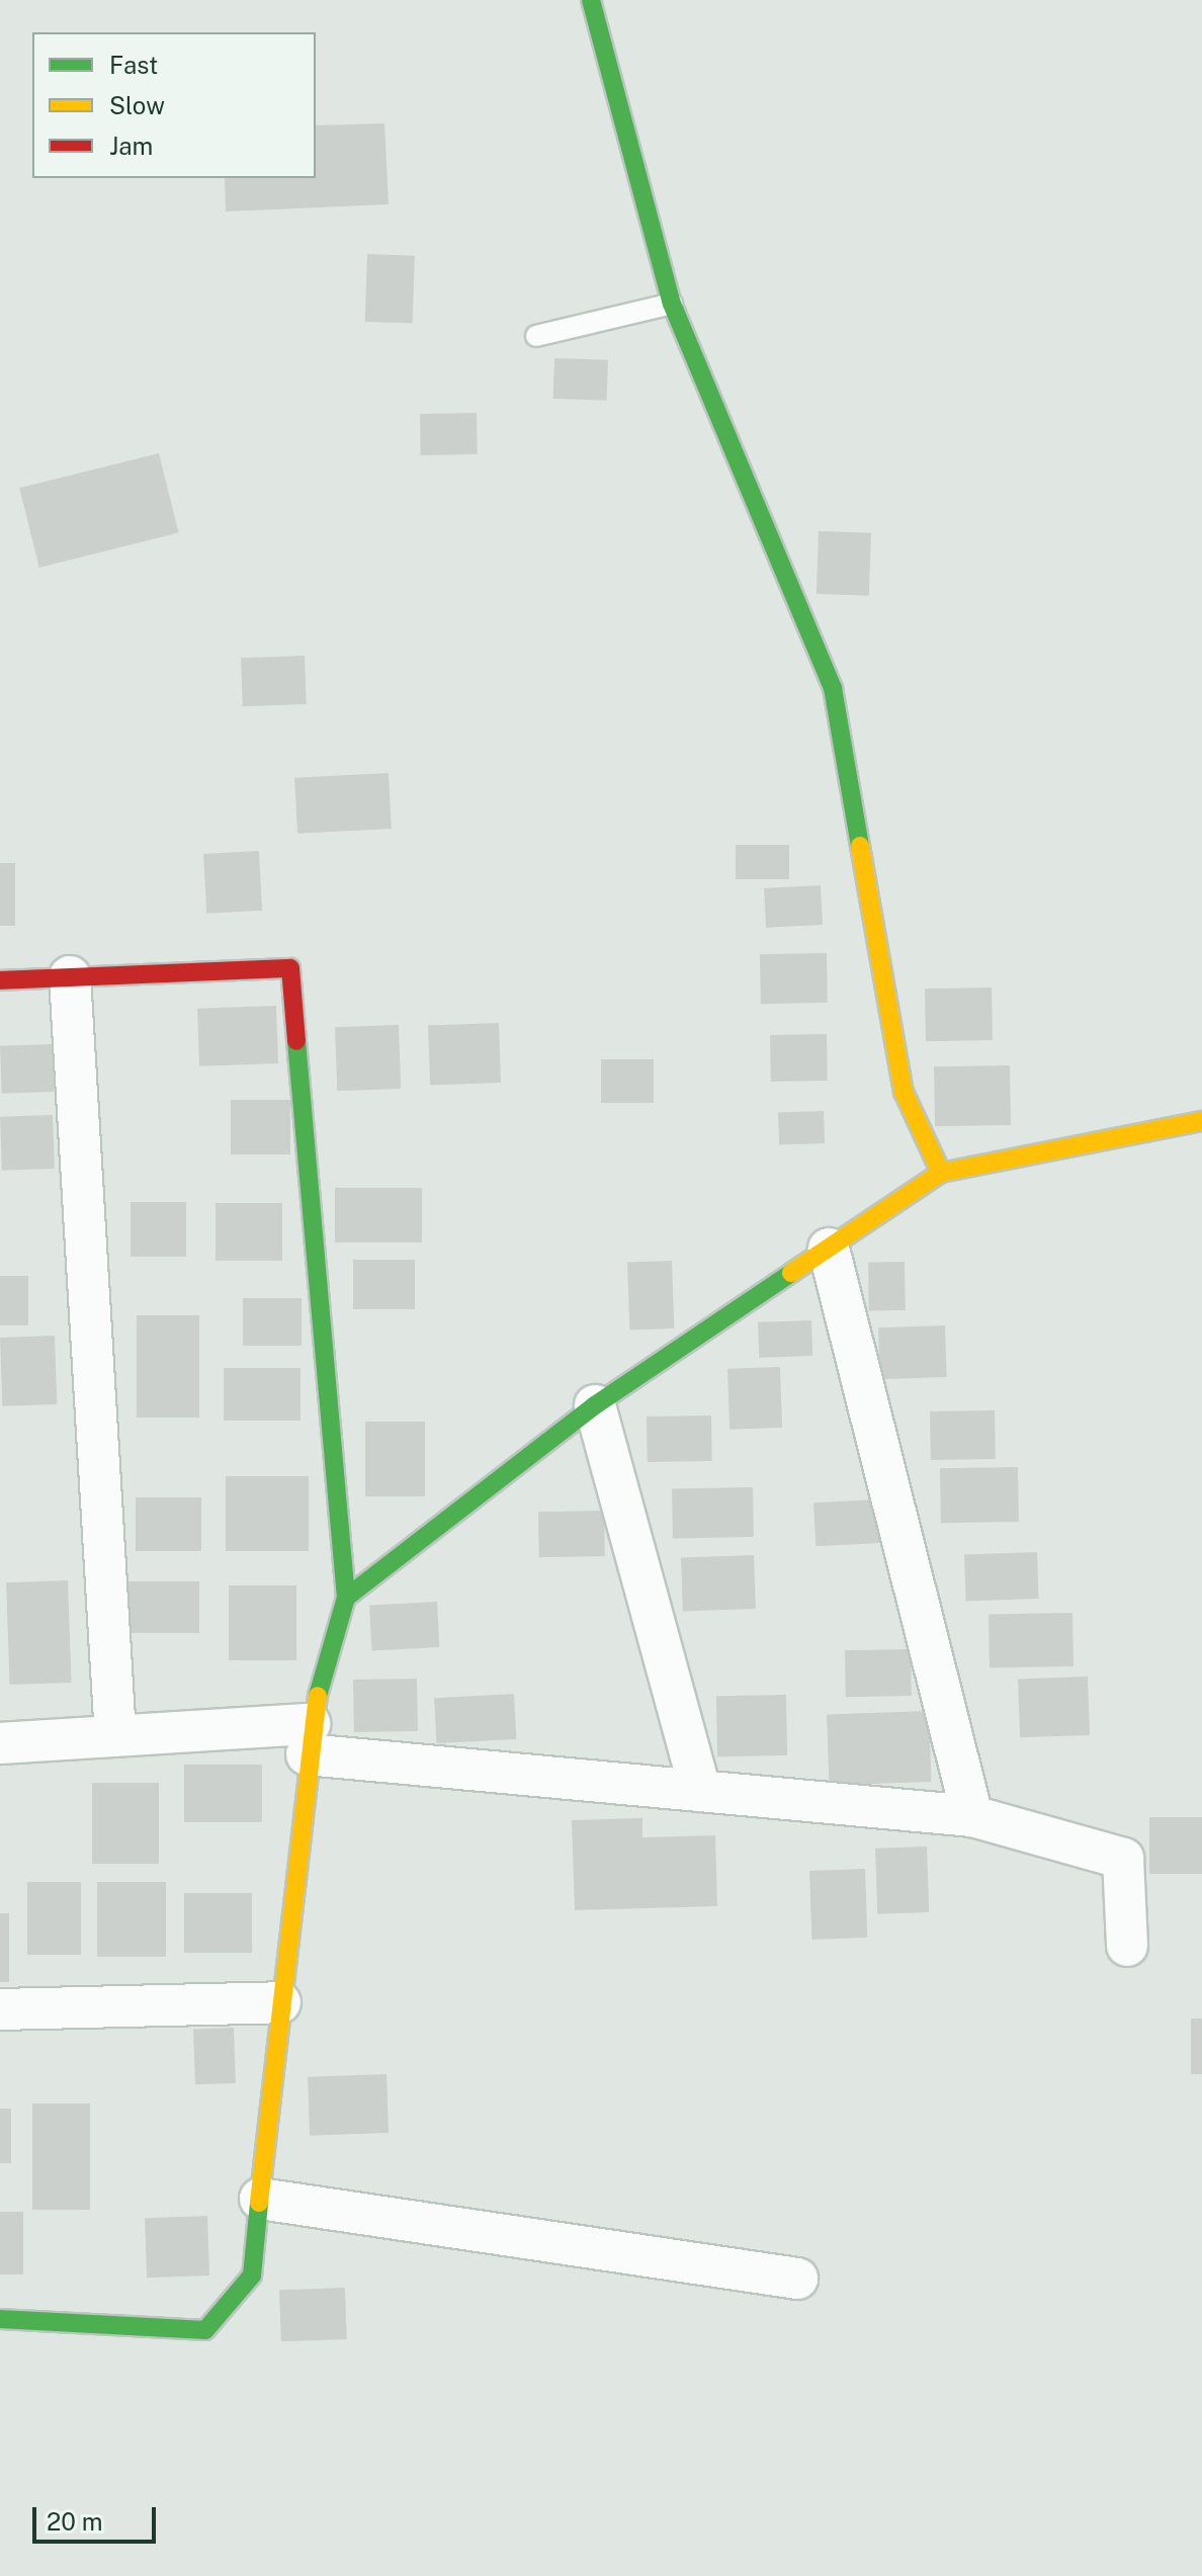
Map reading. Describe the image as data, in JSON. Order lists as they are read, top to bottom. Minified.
{"legend":["Fast","Slow","Jam"],"scale_bar":"20 m"}
